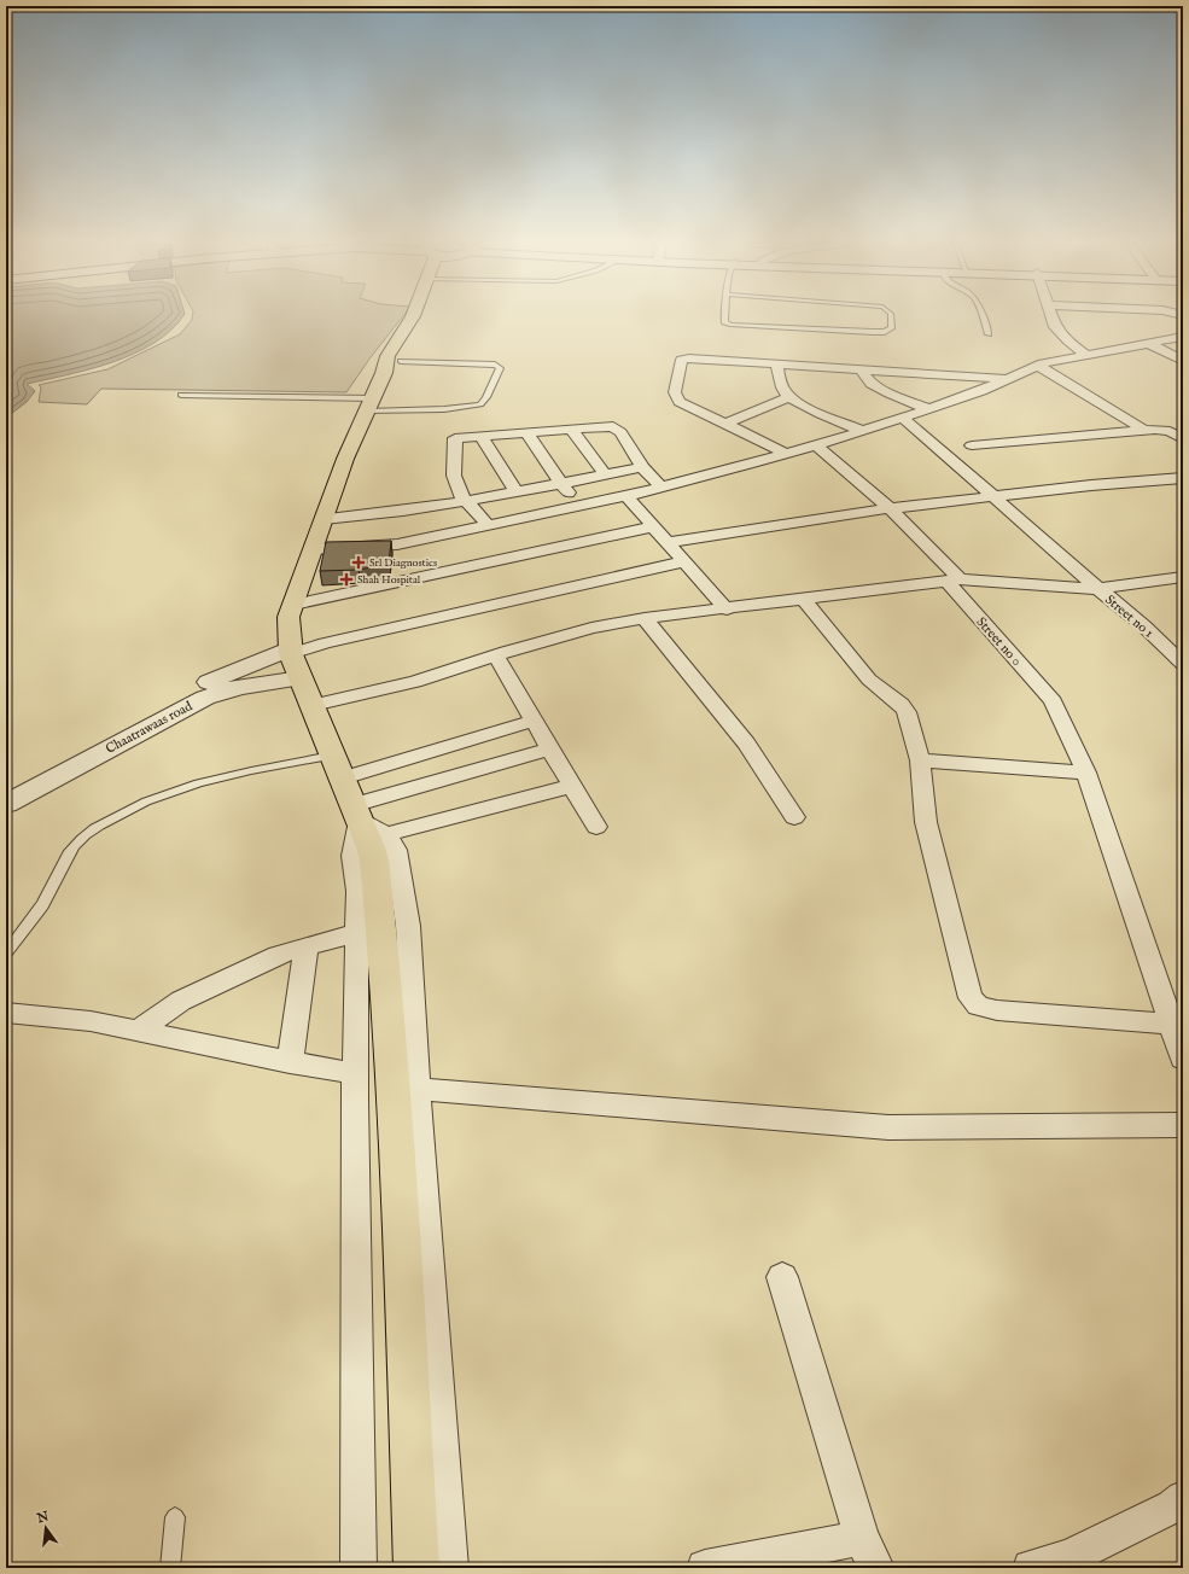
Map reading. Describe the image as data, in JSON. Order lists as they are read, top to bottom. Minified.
{"streets":{"main road":["Chaatrawaas road"],"street":["Street no 1","Street no 0"]},"places":{"health":["Srl Diagnostics","Shah Hospital"]},"north":"top"}
